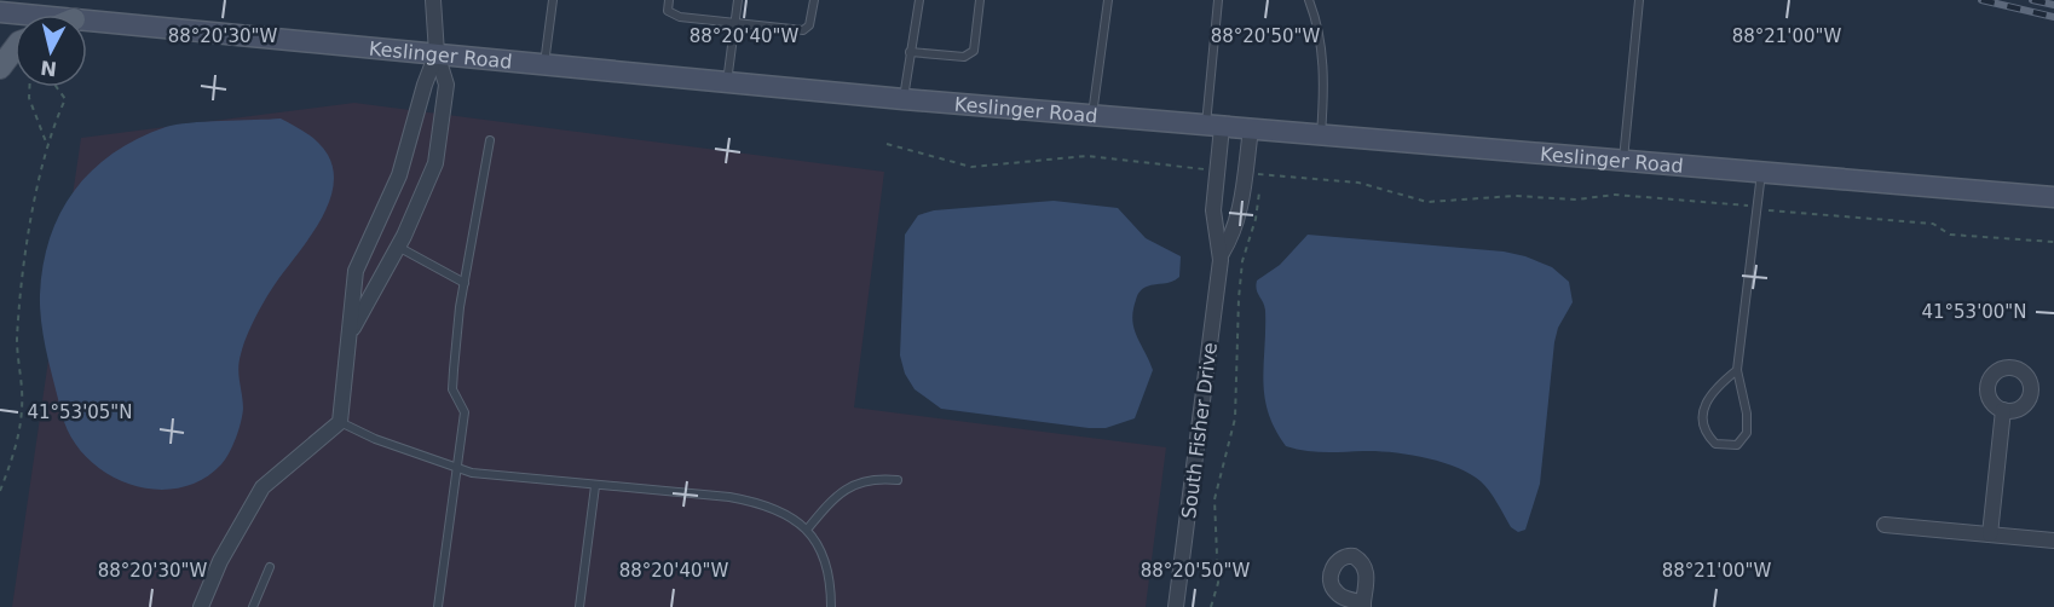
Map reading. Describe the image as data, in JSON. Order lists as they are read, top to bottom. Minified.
{"streets":{"main road":["Keslinger Road"],"street":["South Fisher Drive"]},"crossings":[["Keslinger Road","South Fisher Drive"]],"north":"bottom","coordinates":["88°20'30\"W","88°20'40\"W","88°20'50\"W","88°21'00\"W","41°53'00\"N","41°53'05\"N"]}
